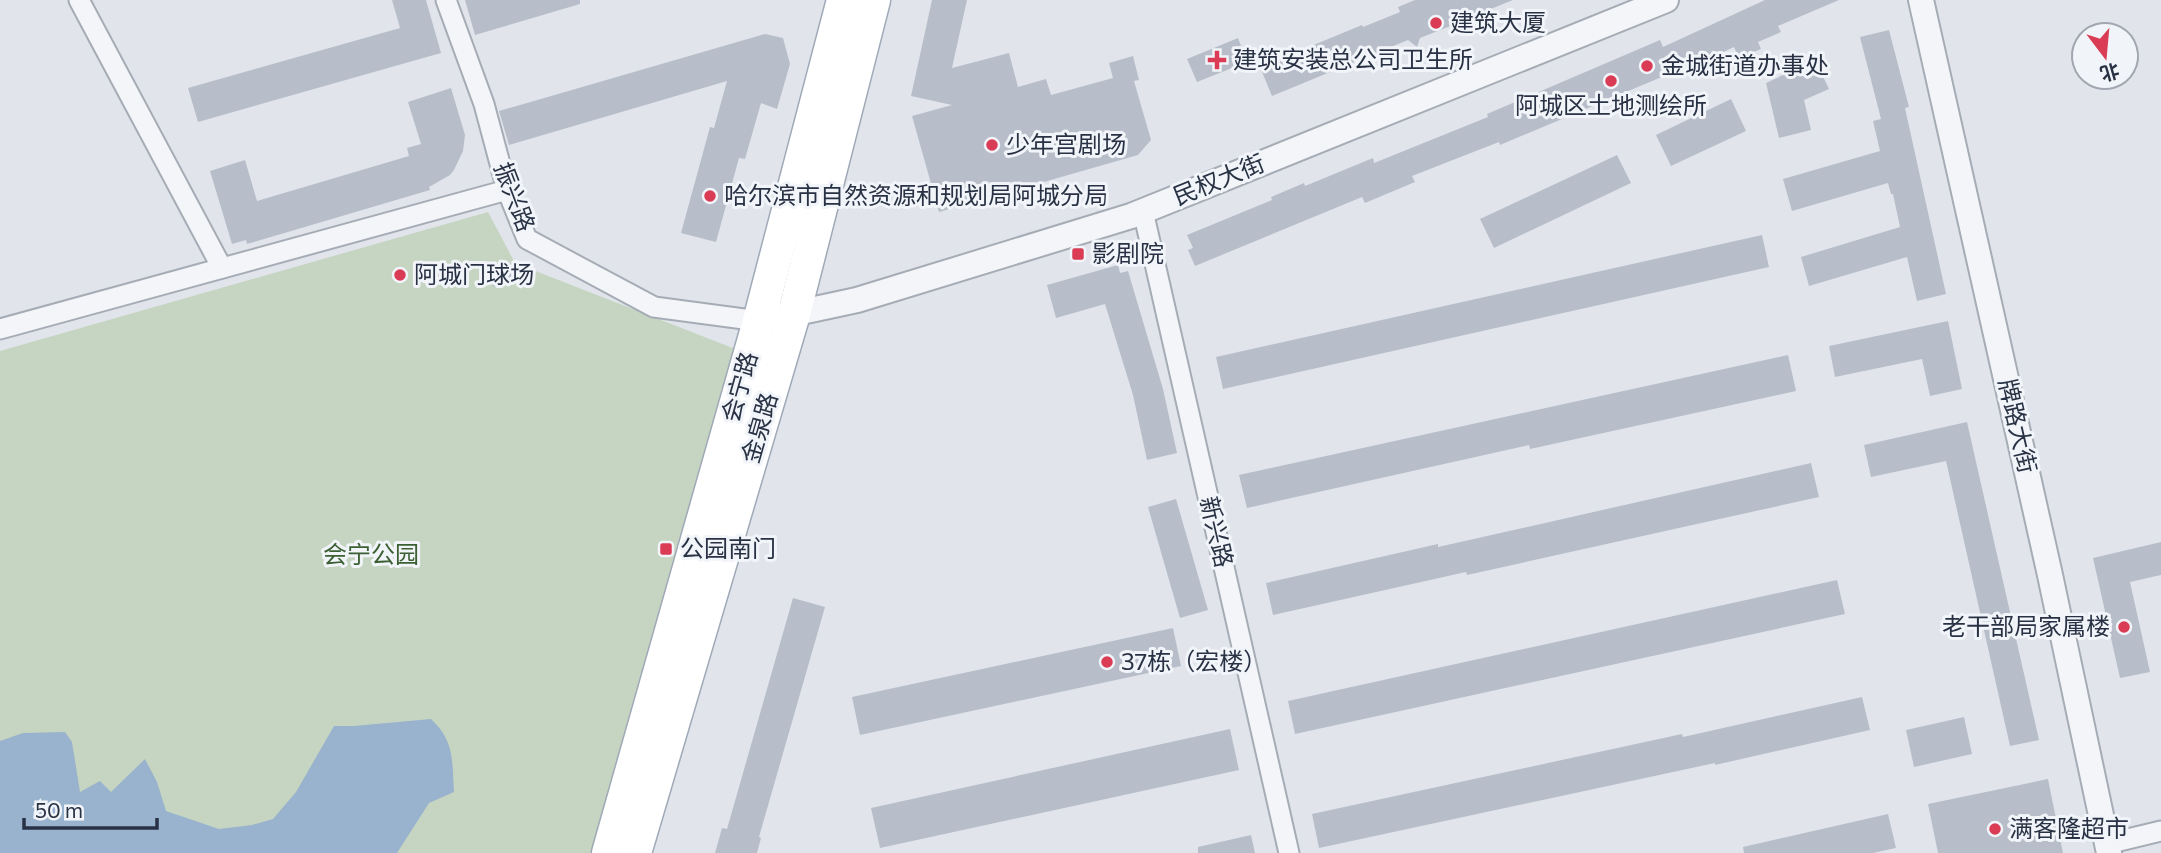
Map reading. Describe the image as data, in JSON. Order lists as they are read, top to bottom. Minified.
{"streets":{"main road":["会宁路","金泉路"],"street":["民权大街","振兴路","牌路大街","新兴路"]},"crossings":[["民权大街","振兴路"],["民权大街","会宁路"],["民权大街","金泉路"],["民权大街","新兴路"],["振兴路","会宁路"]],"parks":["会宁公园"],"places":{"other":["建筑大厦","金城街道办事处","阿城区土地测绘所","少年宫剧场","哈尔滨市自然资源和规划局阿城分局","阿城门球场","老干部局家属楼","37栋（宏楼）","满客隆超市"],"health":["建筑安装总公司卫生所"],"transit":["影剧院","公园南门"]},"scale_bar":"50 m","north":"bottom"}
